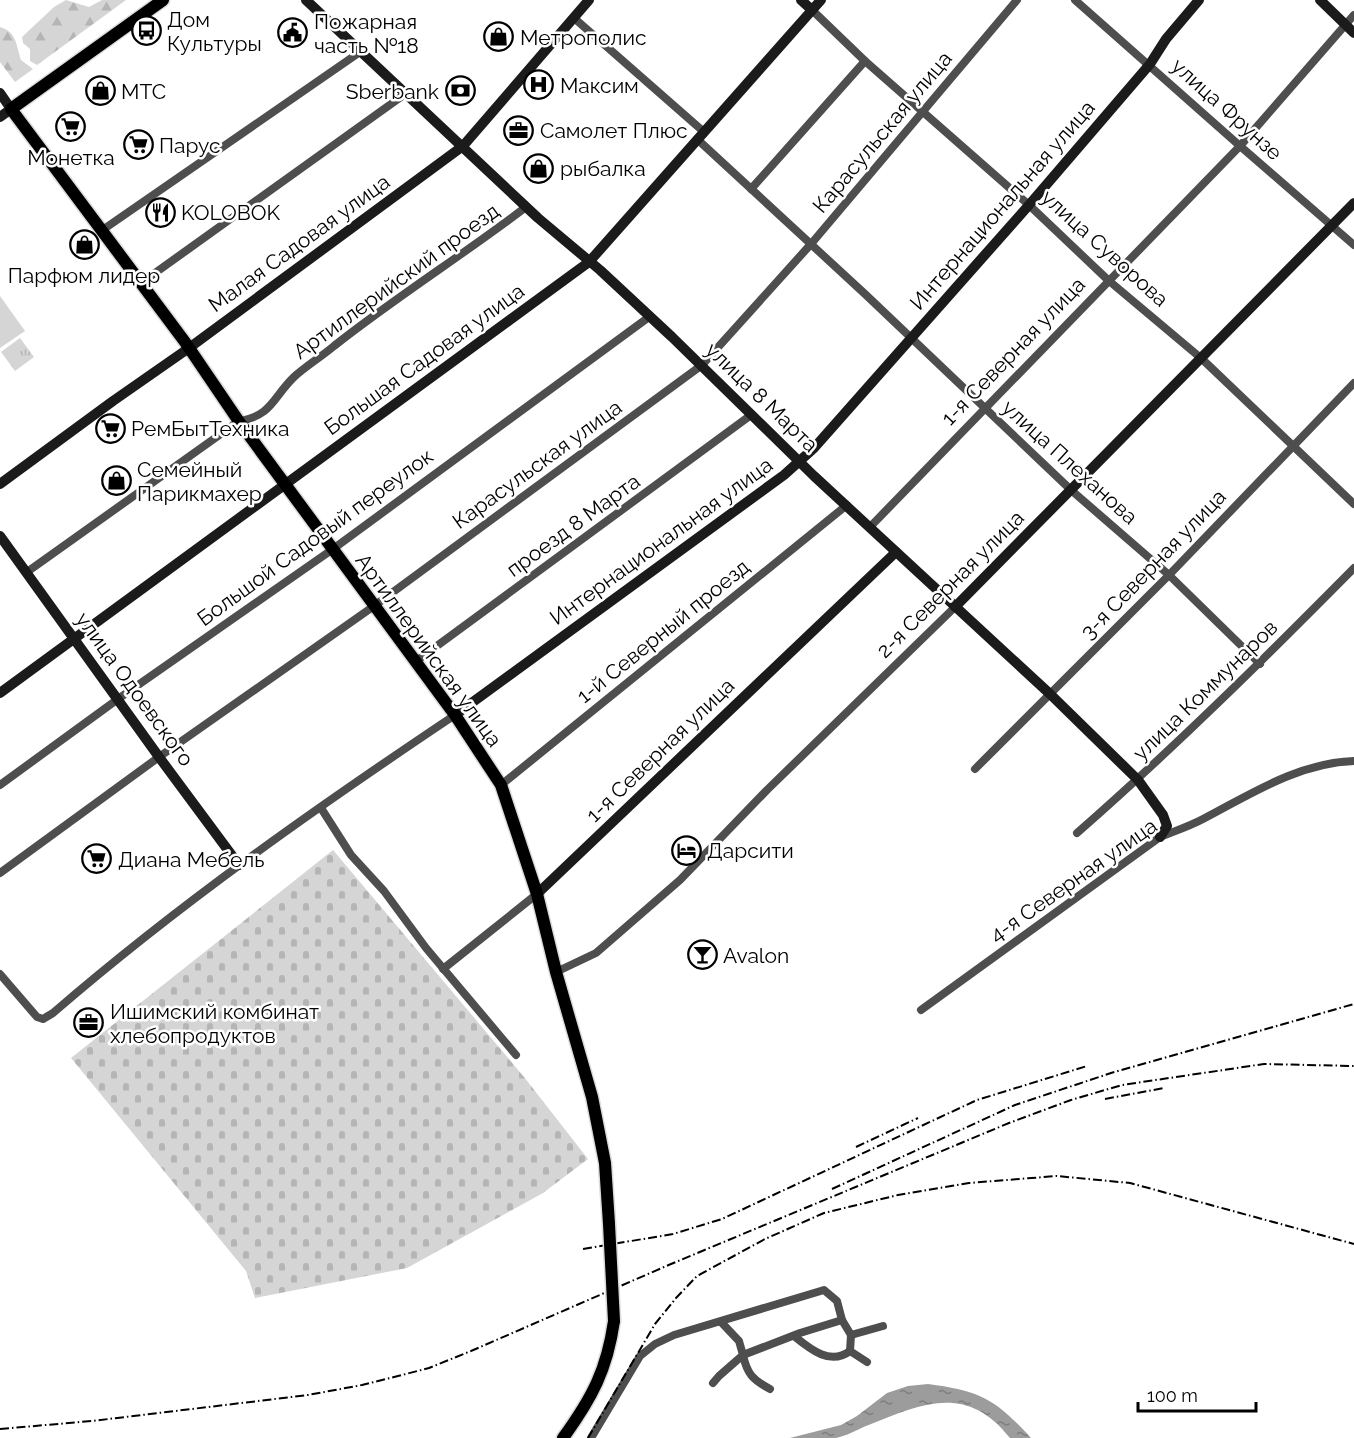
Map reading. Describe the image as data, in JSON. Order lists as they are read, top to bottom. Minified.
{"streets":{"main road":["Артиллерийская улица"],"street":["улица Фрунзе","Карасульская улица","Интернациональная улица","Малая Садовая улица","улица Суворова","Артиллерийский проезд","1-я Северная улица","Большая Садовая улица","улица 8 Марта","улица Плеханова","проезд 8 Марта","Большой Садовый переулок","3-я Северная улица","2-я Северная улица","1-й Северный проезд","улица Одоевского","улица Коммунаров","4-я Северная улица"]},"crossings":[["улица Фрунзе","Интернациональная улица"],["улица Фрунзе","1-я Северная улица"],["улица Фрунзе","2-я Северная улица"],["Карасульская улица","улица Суворова"],["Карасульская улица","улица 8 Марта"],["Карасульская улица","улица Плеханова"],["Карасульская улица","Артиллерийская улица"],["Карасульская улица","улица Одоевского"],["Интернациональная улица","улица Суворова"],["Интернациональная улица","улица 8 Марта"],["Интернациональная улица","улица Плеханова"],["Интернациональная улица","Артиллерийская улица"],["Интернациональная улица","улица Одоевского"],["Малая Садовая улица","улица 8 Марта"],["Малая Садовая улица","улица Плеханова"],["Малая Садовая улица","Артиллерийская улица"],["улица Суворова","1-я Северная улица"],["улица Суворова","Большая Садовая улица"],["улица Суворова","3-я Северная улица"],["улица Суворова","2-я Северная улица"],["Артиллерийский проезд","улица 8 Марта"],["Артиллерийский проезд","Артиллерийская улица"],["Артиллерийский проезд","улица Одоевского"],["1-я Северная улица","улица 8 Марта"],["1-я Северная улица","улица Плеханова"],["1-я Северная улица","Артиллерийская улица"],["Большая Садовая улица","улица 8 Марта"],["Большая Садовая улица","улица Плеханова"],["Большая Садовая улица","Артиллерийская улица"],["Большая Садовая улица","улица Одоевского"],["улица 8 Марта","проезд 8 Марта"],["улица 8 Марта","Большой Садовый переулок"],["улица 8 Марта","3-я Северная улица"],["улица 8 Марта","2-я Северная улица"],["улица 8 Марта","1-й Северный проезд"],["улица 8 Марта","улица Коммунаров"],["улица Плеханова","3-я Северная улица"],["улица Плеханова","2-я Северная улица"],["улица Плеханова","улица Коммунаров"],["проезд 8 Марта","Артиллерийская улица"],["Большой Садовый переулок","Артиллерийская улица"],["Большой Садовый переулок","улица Одоевского"],["2-я Северная улица","Артиллерийская улица"],["1-й Северный проезд","Артиллерийская улица"]],"places":{"bus stop":["Дом Культуры"],"public building":["Пожарная часть №18"],"shop":["Метрополис","МТС","рыбалка","Парфюм лидер","Семейный Парикмахер"],"hospital":["Максим"],"bank":["Sberbank"],"supermarket":["Монетка","Парус","РемБытТехника","Диана Мебель"],"office":["Самолет Плюс","Ишимский комбинат хлебопродуктов"],"restaurant":["KOLOBOK"],"hotel":["Дарсити"],"bar":["Avalon"]},"scale_bar":"100 m"}
